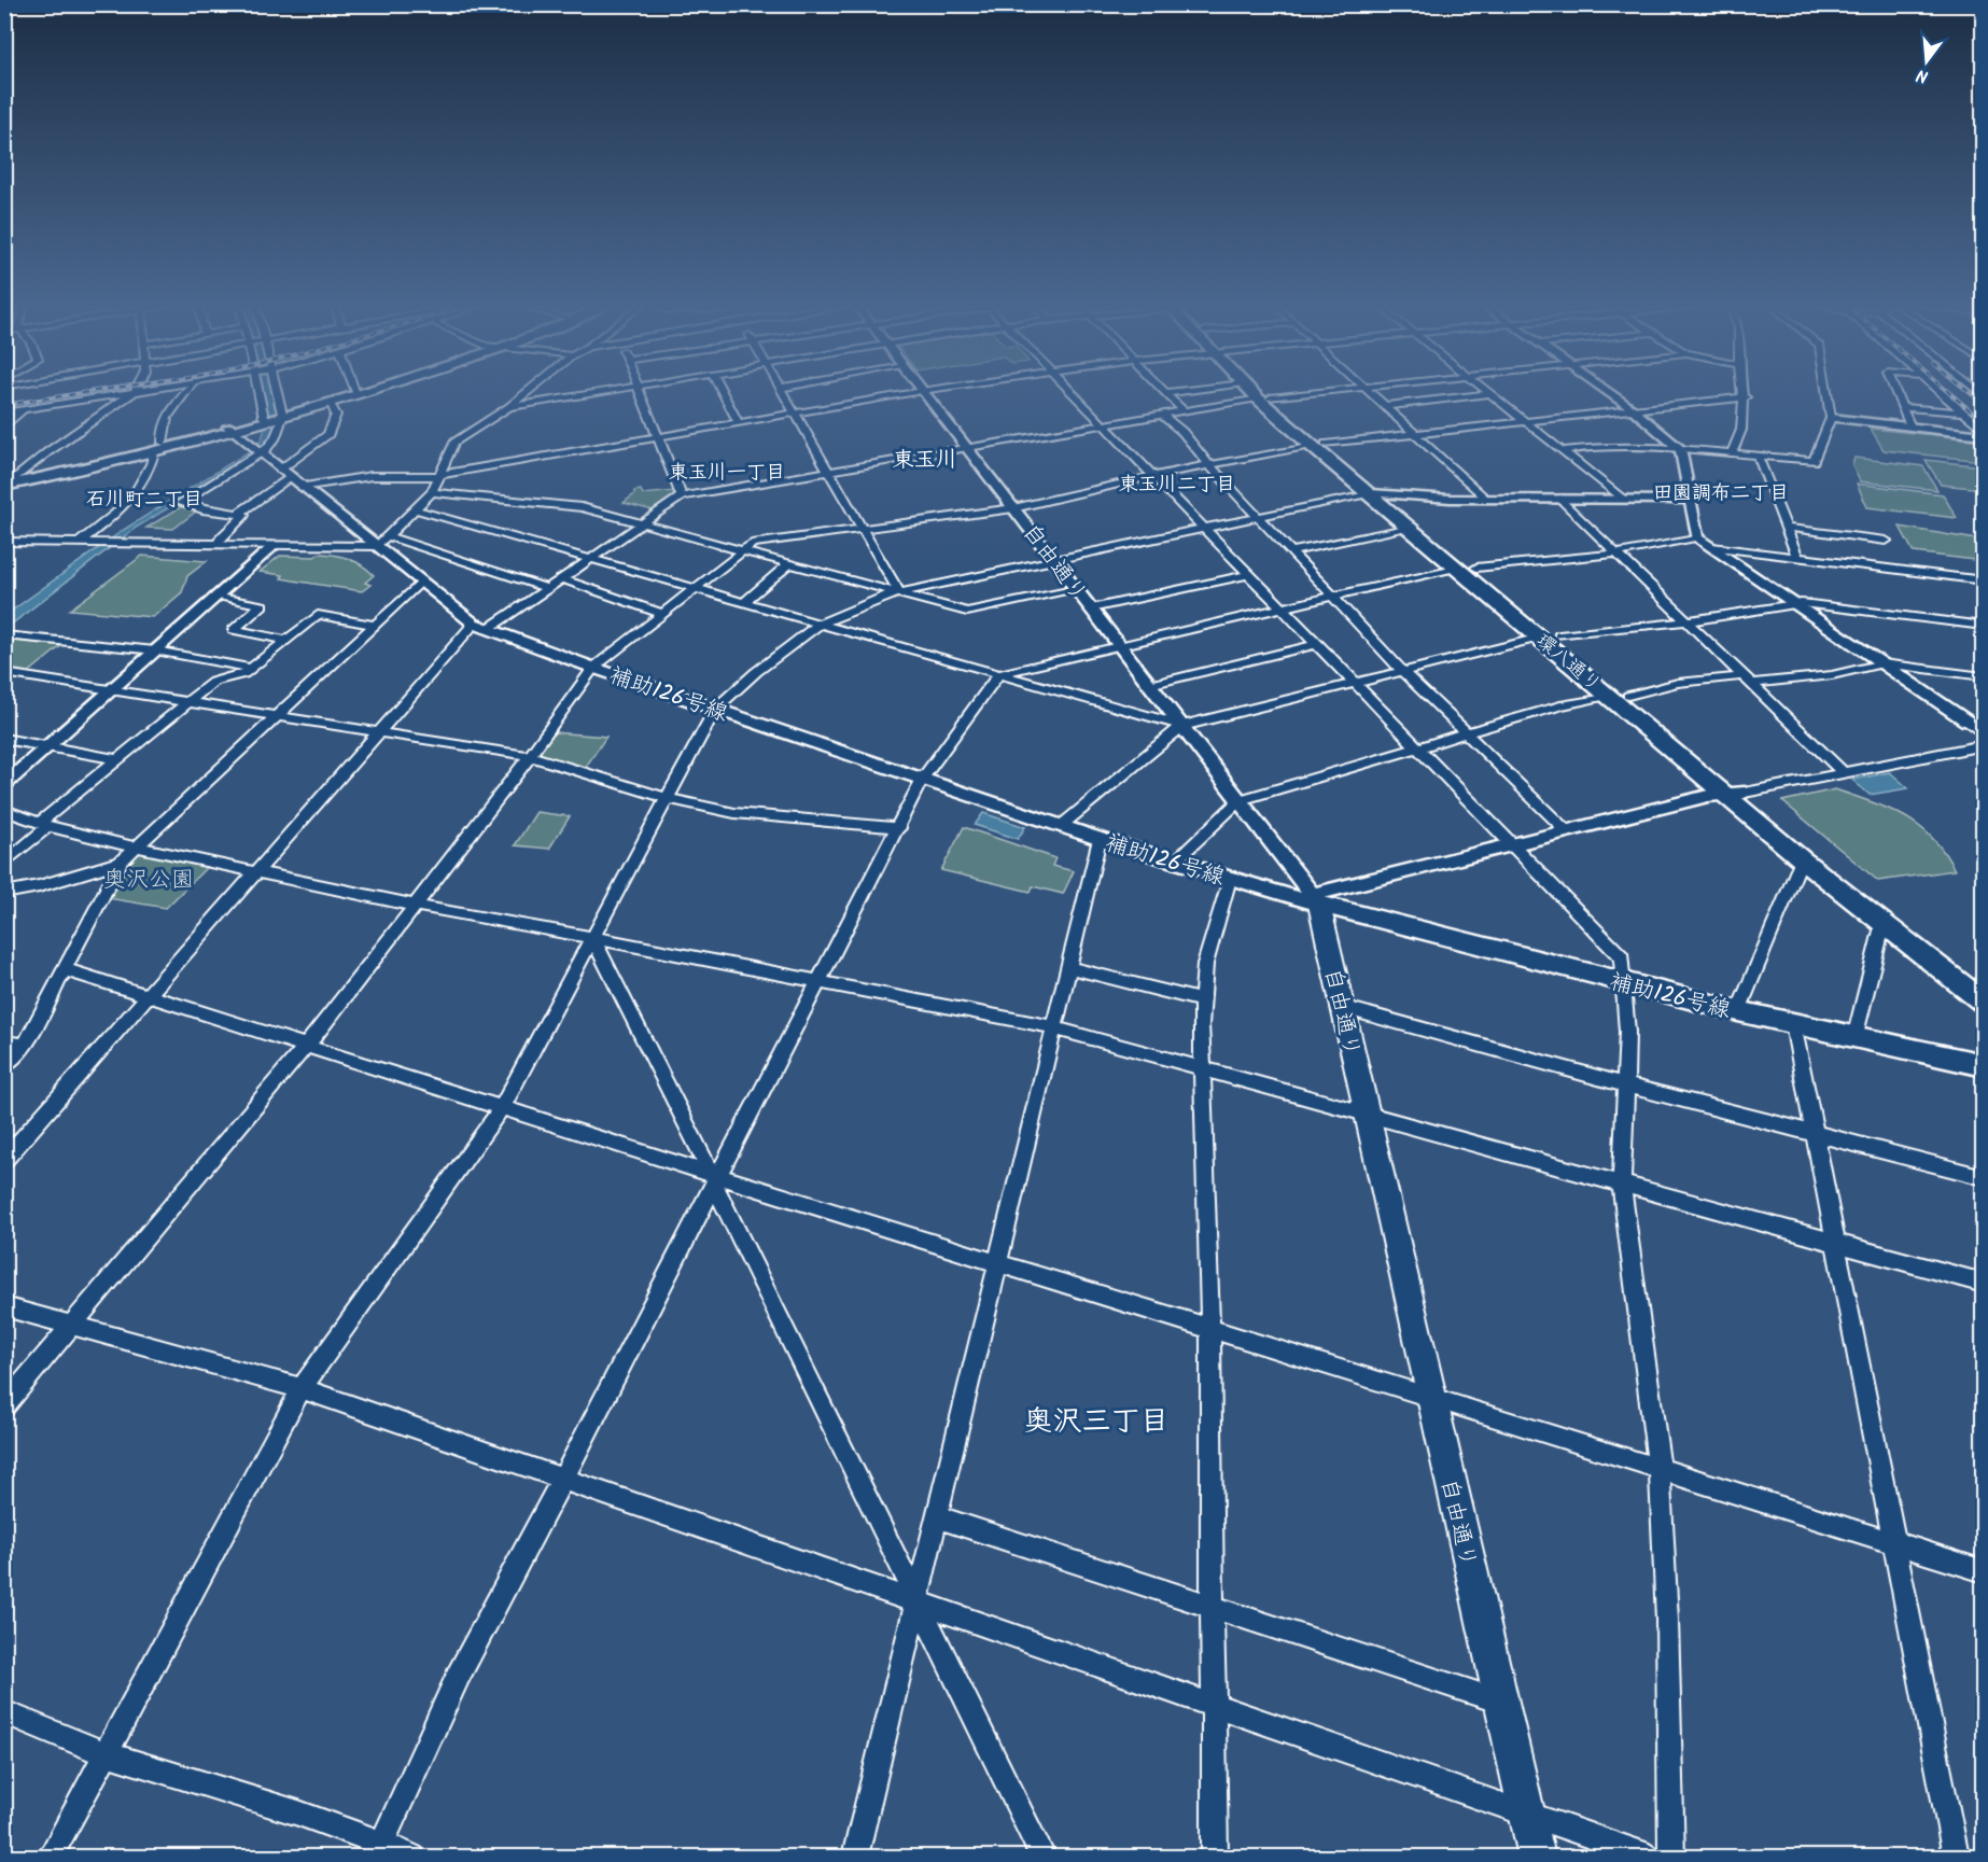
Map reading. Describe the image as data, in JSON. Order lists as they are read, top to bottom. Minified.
{"streets":{"main road":["自由通り","環八通り","補助126号線"]},"crossings":[["自由通り","補助126号線"]],"districts":["東玉川","東玉川一丁目","東玉川二丁目","田園調布二丁目","石川町二丁目","奥沢三丁目"],"parks":["奥沢公園"],"north":"bottom"}
